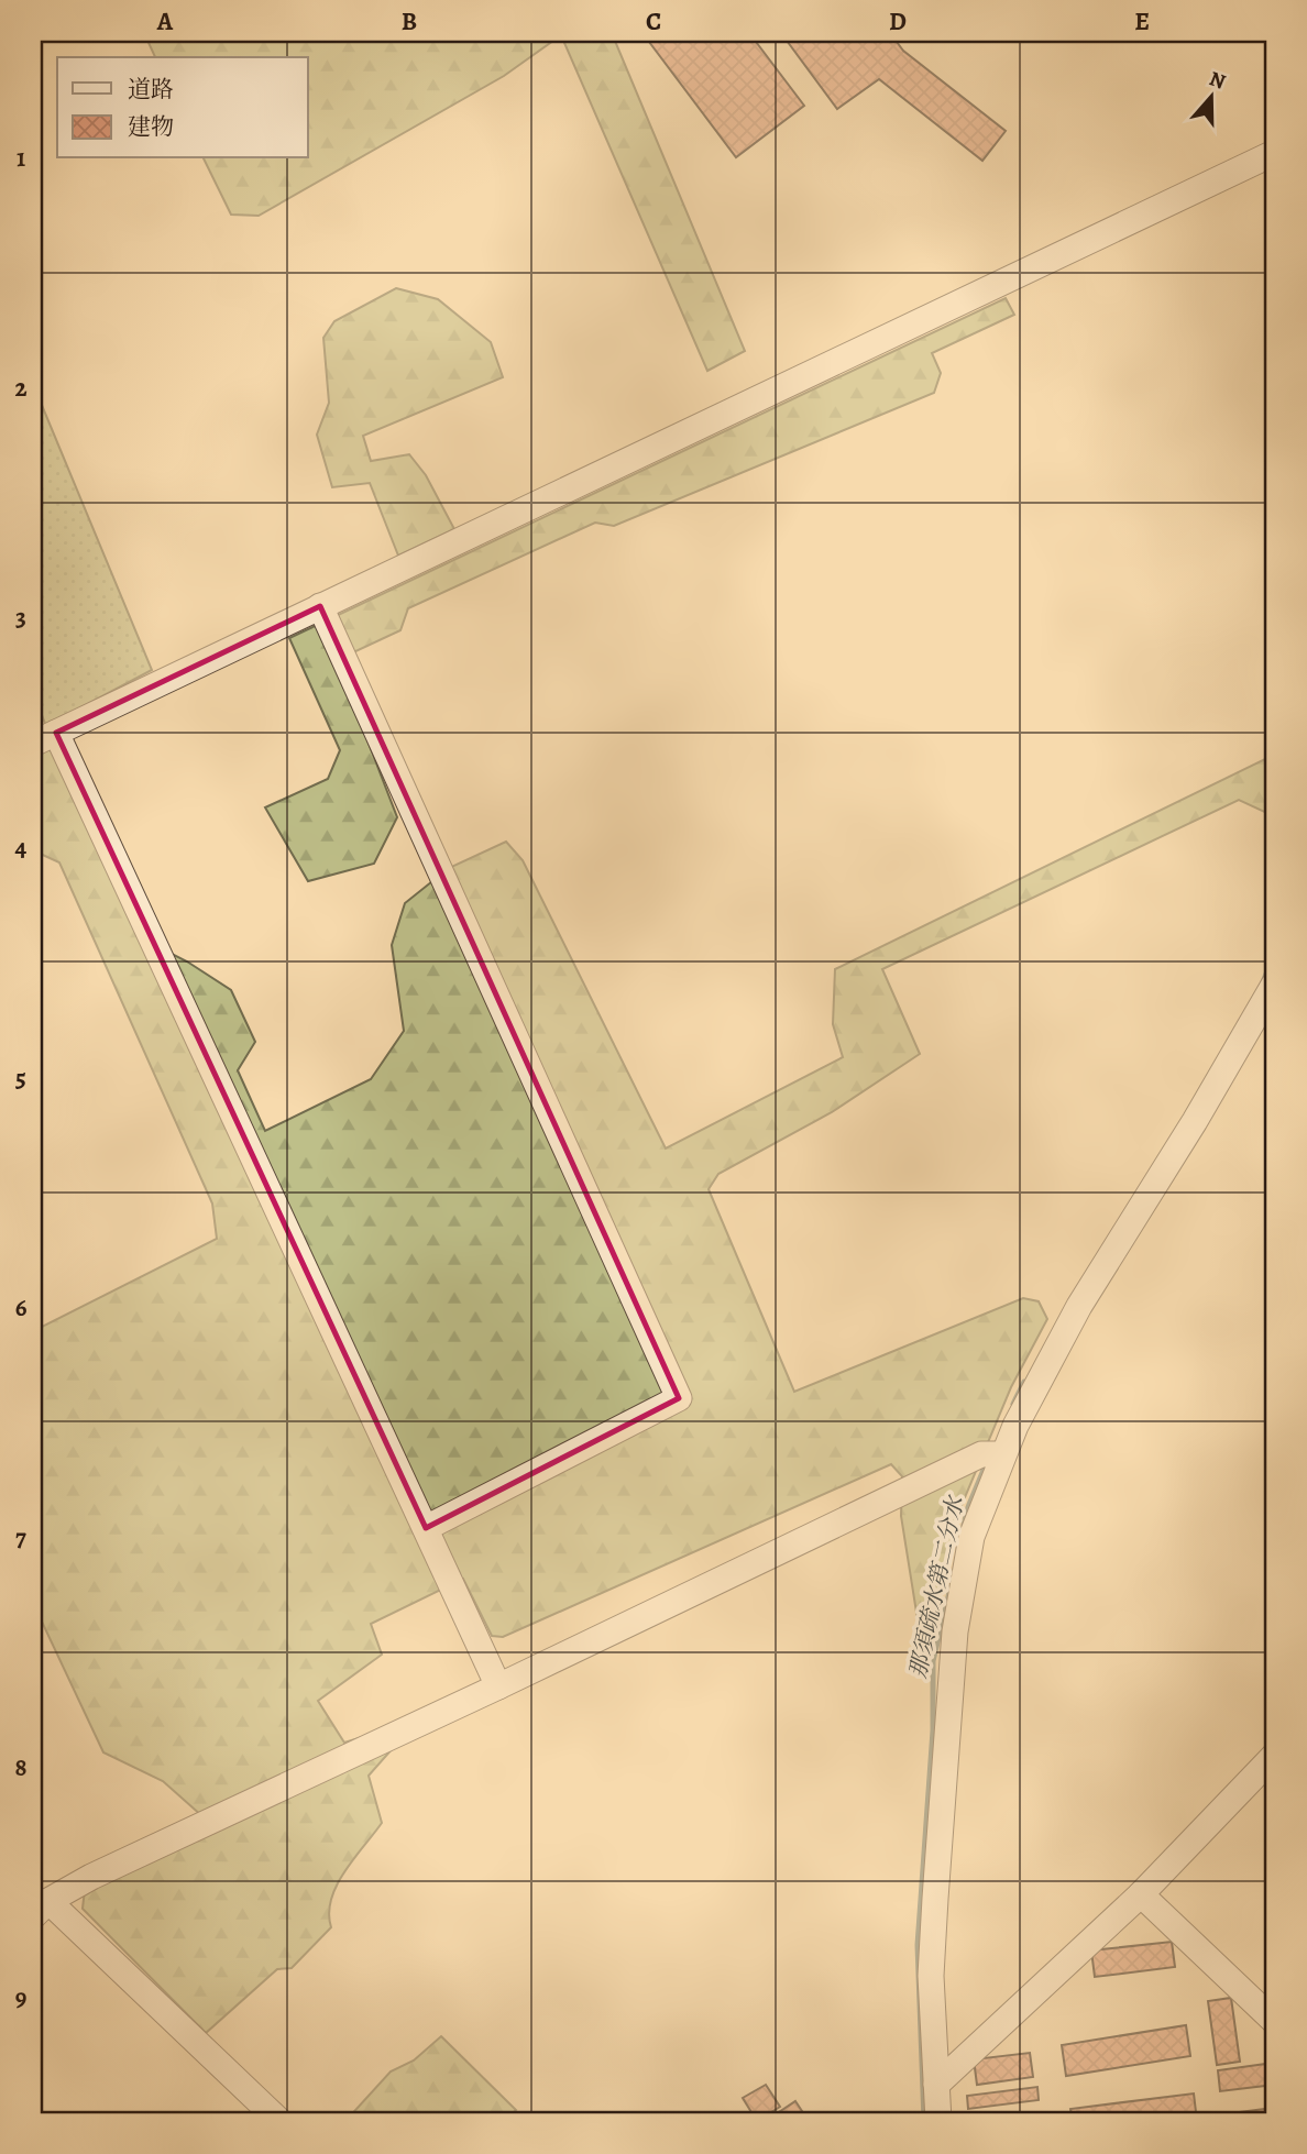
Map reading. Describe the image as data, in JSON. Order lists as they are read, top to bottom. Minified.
{"water":["那須疏水第二分水"],"legend":["道路","建物"],"north":"top","grid":{"columns":["A","B","C","D","E"],"rows":["1","2","3","4","5","6","7","8","9"]}}
